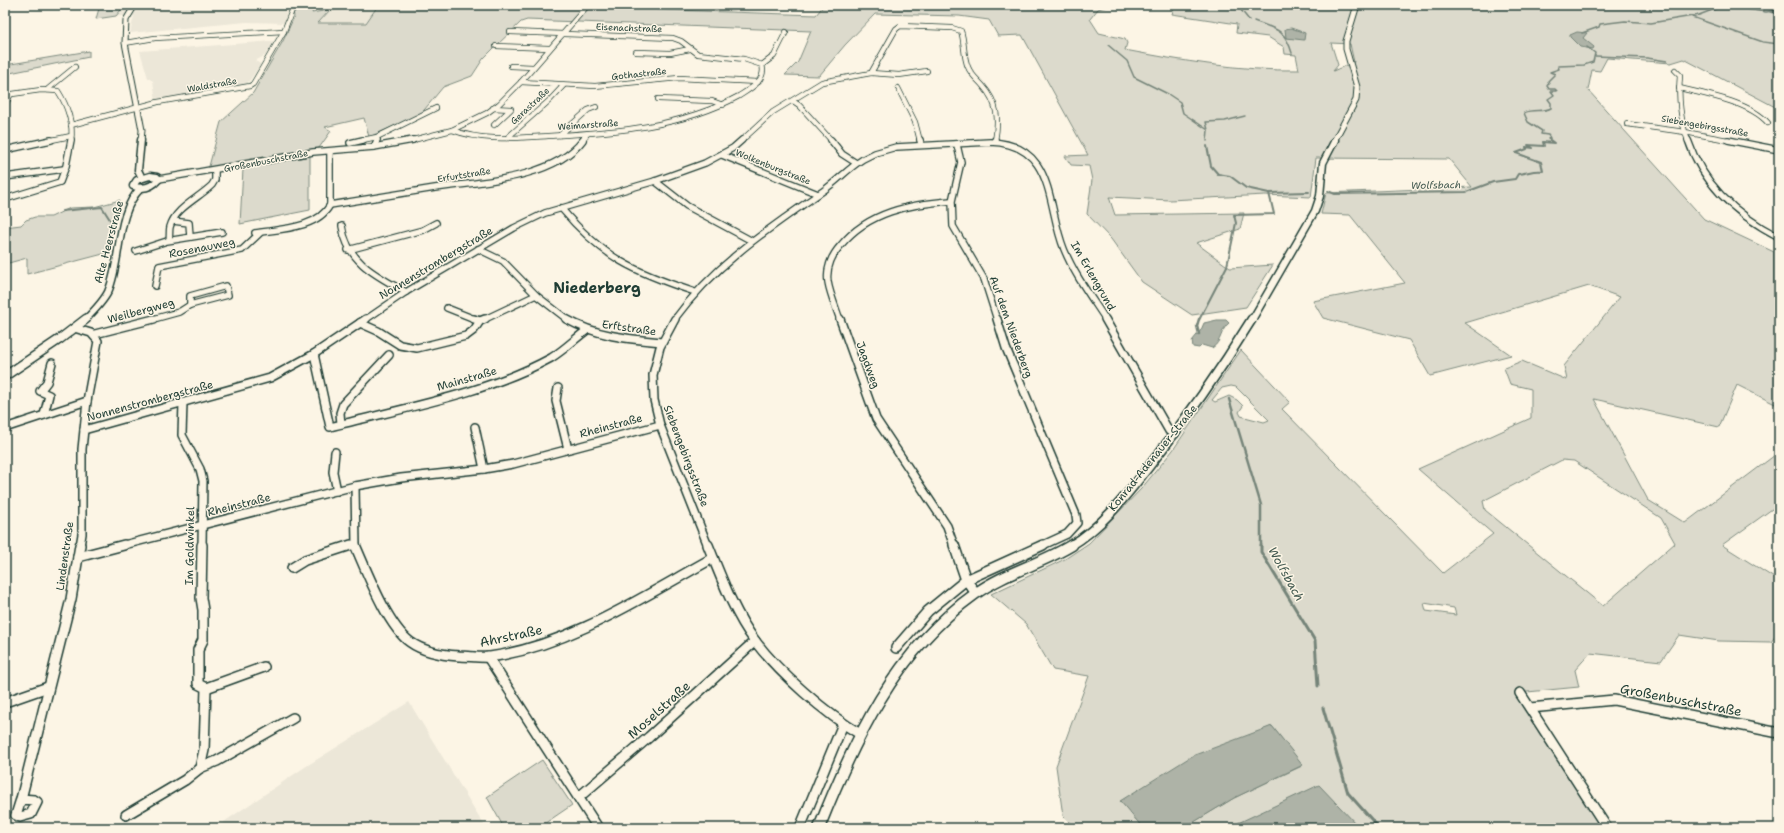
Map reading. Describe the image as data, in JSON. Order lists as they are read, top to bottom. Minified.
{"streets":{"street":["Eisenachstraße","Gothastraße","Waldstraße","Gerastraße","Weimarstraße","Siebengebirgsstraße","Großenbuschstraße","Wolkenburgstraße","Erfurtstraße","Alte Heerstraße","Rosenauweg","Nonnenstrombergstraße","Im Erlengrund","Weilbergweg","Auf dem Niederberg","Erftstraße","Jagdweg","Mainstraße","Rheinstraße","Konrad-Adenauer-Straße","Im Goldwinkel","Lindenstraße","Ahrstraße","Moselstraße"]},"crossings":[["Eisenachstraße","Weimarstraße"],["Eisenachstraße","Großenbuschstraße"],["Gothastraße","Gerastraße"],["Gothastraße","Weimarstraße"],["Gothastraße","Großenbuschstraße"],["Gerastraße","Weimarstraße"],["Weimarstraße","Großenbuschstraße"],["Weimarstraße","Erfurtstraße"],["Siebengebirgsstraße","Wolkenburgstraße"],["Siebengebirgsstraße","Im Erlengrund"],["Siebengebirgsstraße","Auf dem Niederberg"],["Siebengebirgsstraße","Erftstraße"],["Siebengebirgsstraße","Rheinstraße"],["Siebengebirgsstraße","Konrad-Adenauer-Straße"],["Siebengebirgsstraße","Ahrstraße"],["Siebengebirgsstraße","Moselstraße"],["Wolkenburgstraße","Nonnenstrombergstraße"],["Erfurtstraße","Rosenauweg"],["Nonnenstrombergstraße","Erftstraße"],["Nonnenstrombergstraße","Im Goldwinkel"],["Nonnenstrombergstraße","Lindenstraße"],["Im Erlengrund","Konrad-Adenauer-Straße"],["Weilbergweg","Lindenstraße"],["Auf dem Niederberg","Jagdweg"],["Erftstraße","Mainstraße"],["Jagdweg","Konrad-Adenauer-Straße"],["Rheinstraße","Im Goldwinkel"],["Rheinstraße","Lindenstraße"],["Rheinstraße","Ahrstraße"]],"districts":["Niederberg"],"water":["Wolfsbach"]}
